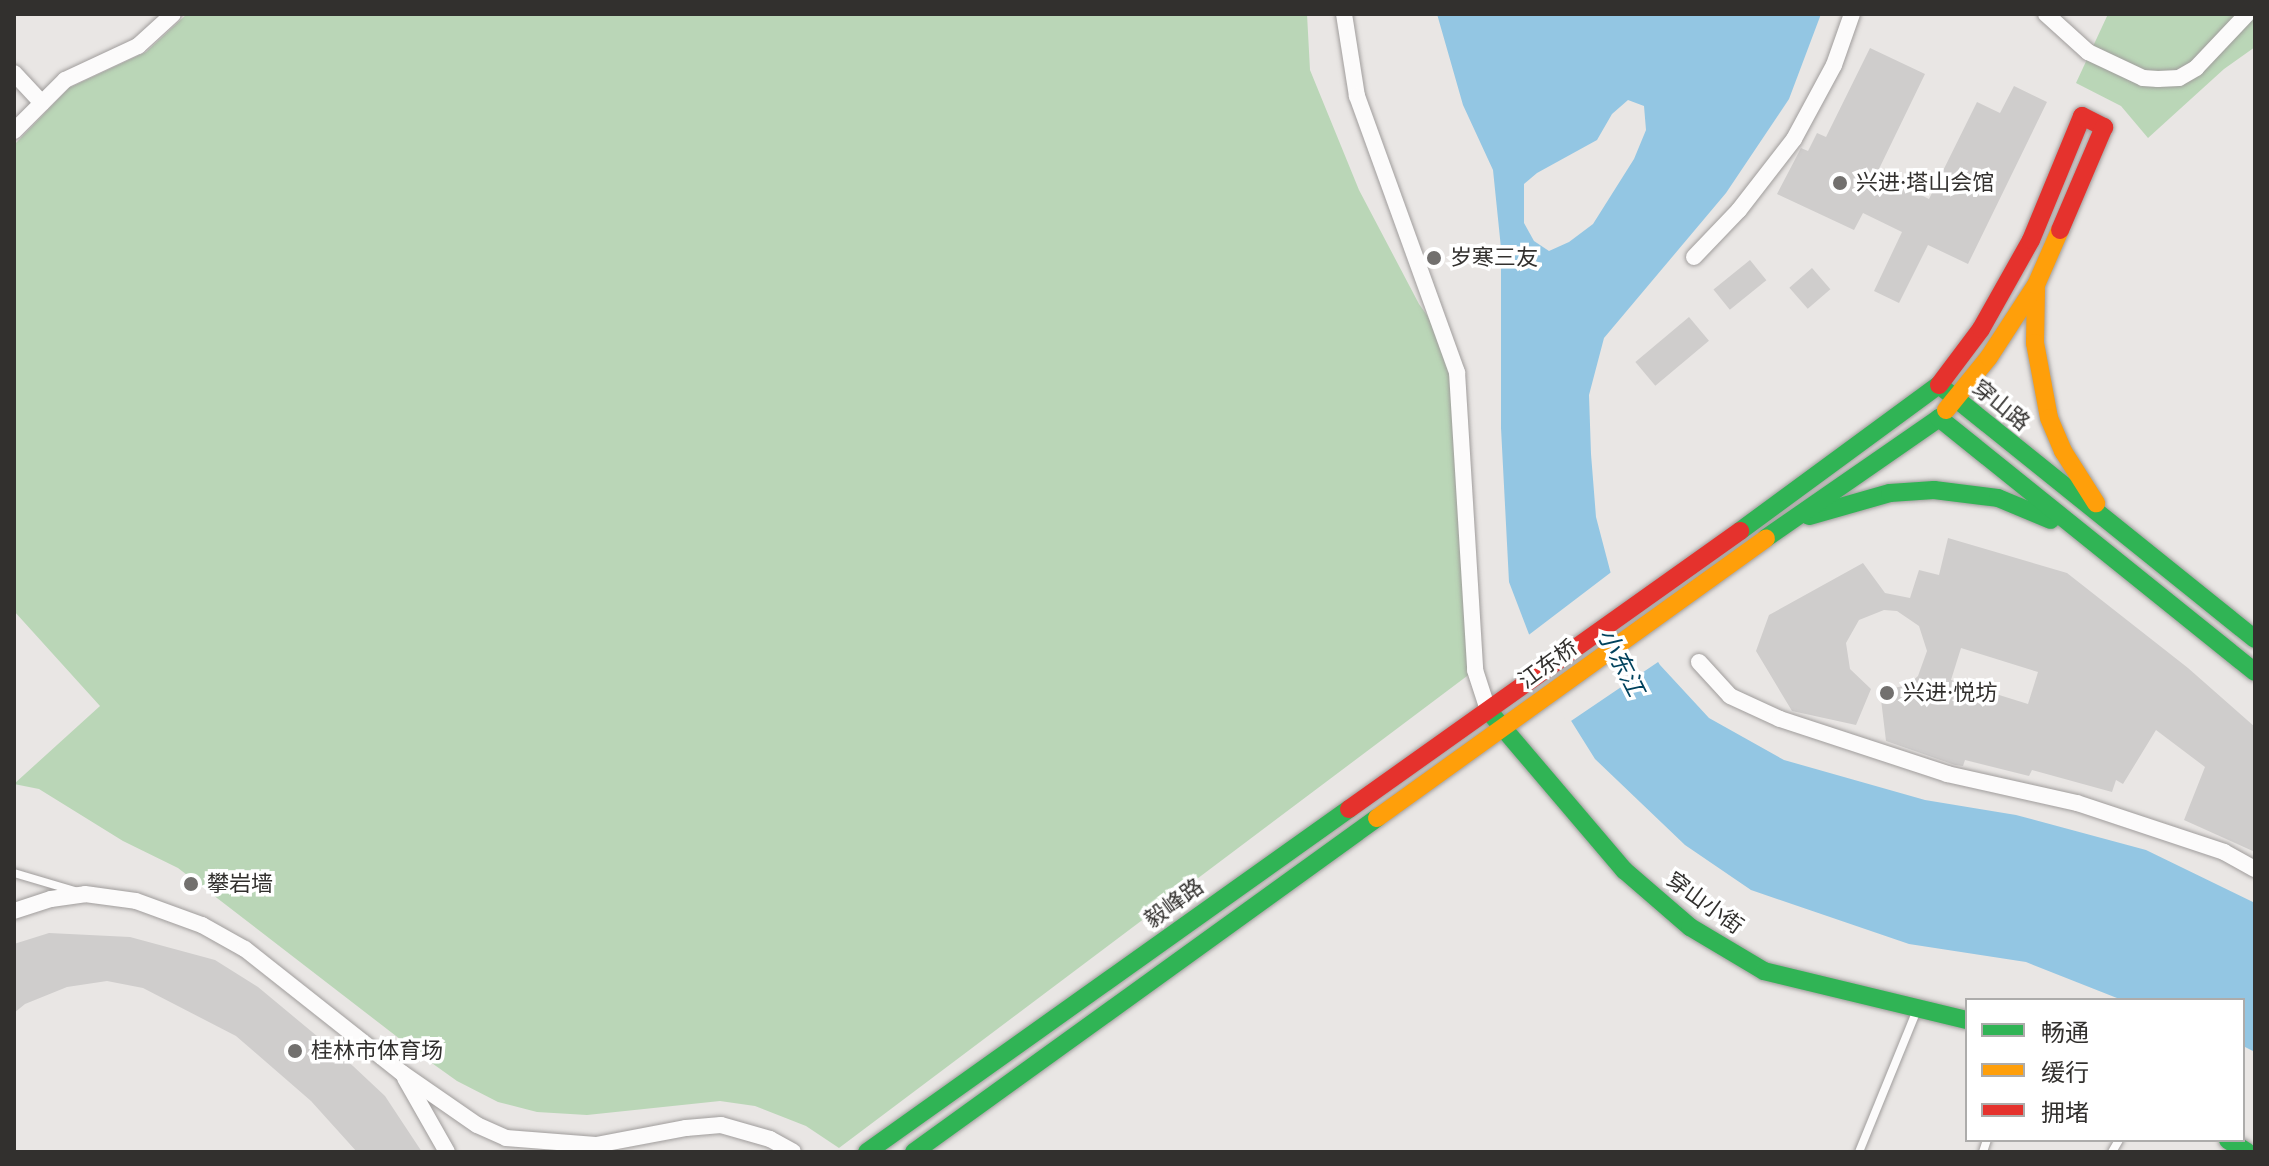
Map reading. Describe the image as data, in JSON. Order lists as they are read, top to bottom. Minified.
{"streets":{"main road":["穿山路","江东桥","毅峰路","穿山小街"]},"crossings":[["穿山路","江东桥"],["江东桥","毅峰路"],["江东桥","穿山小街"],["毅峰路","穿山小街"]],"water":["小东江"],"places":["兴进·塔山会馆","岁寒三友","兴进·悦坊","攀岩墙","桂林市体育场"],"legend":["畅通","缓行","拥堵"]}
